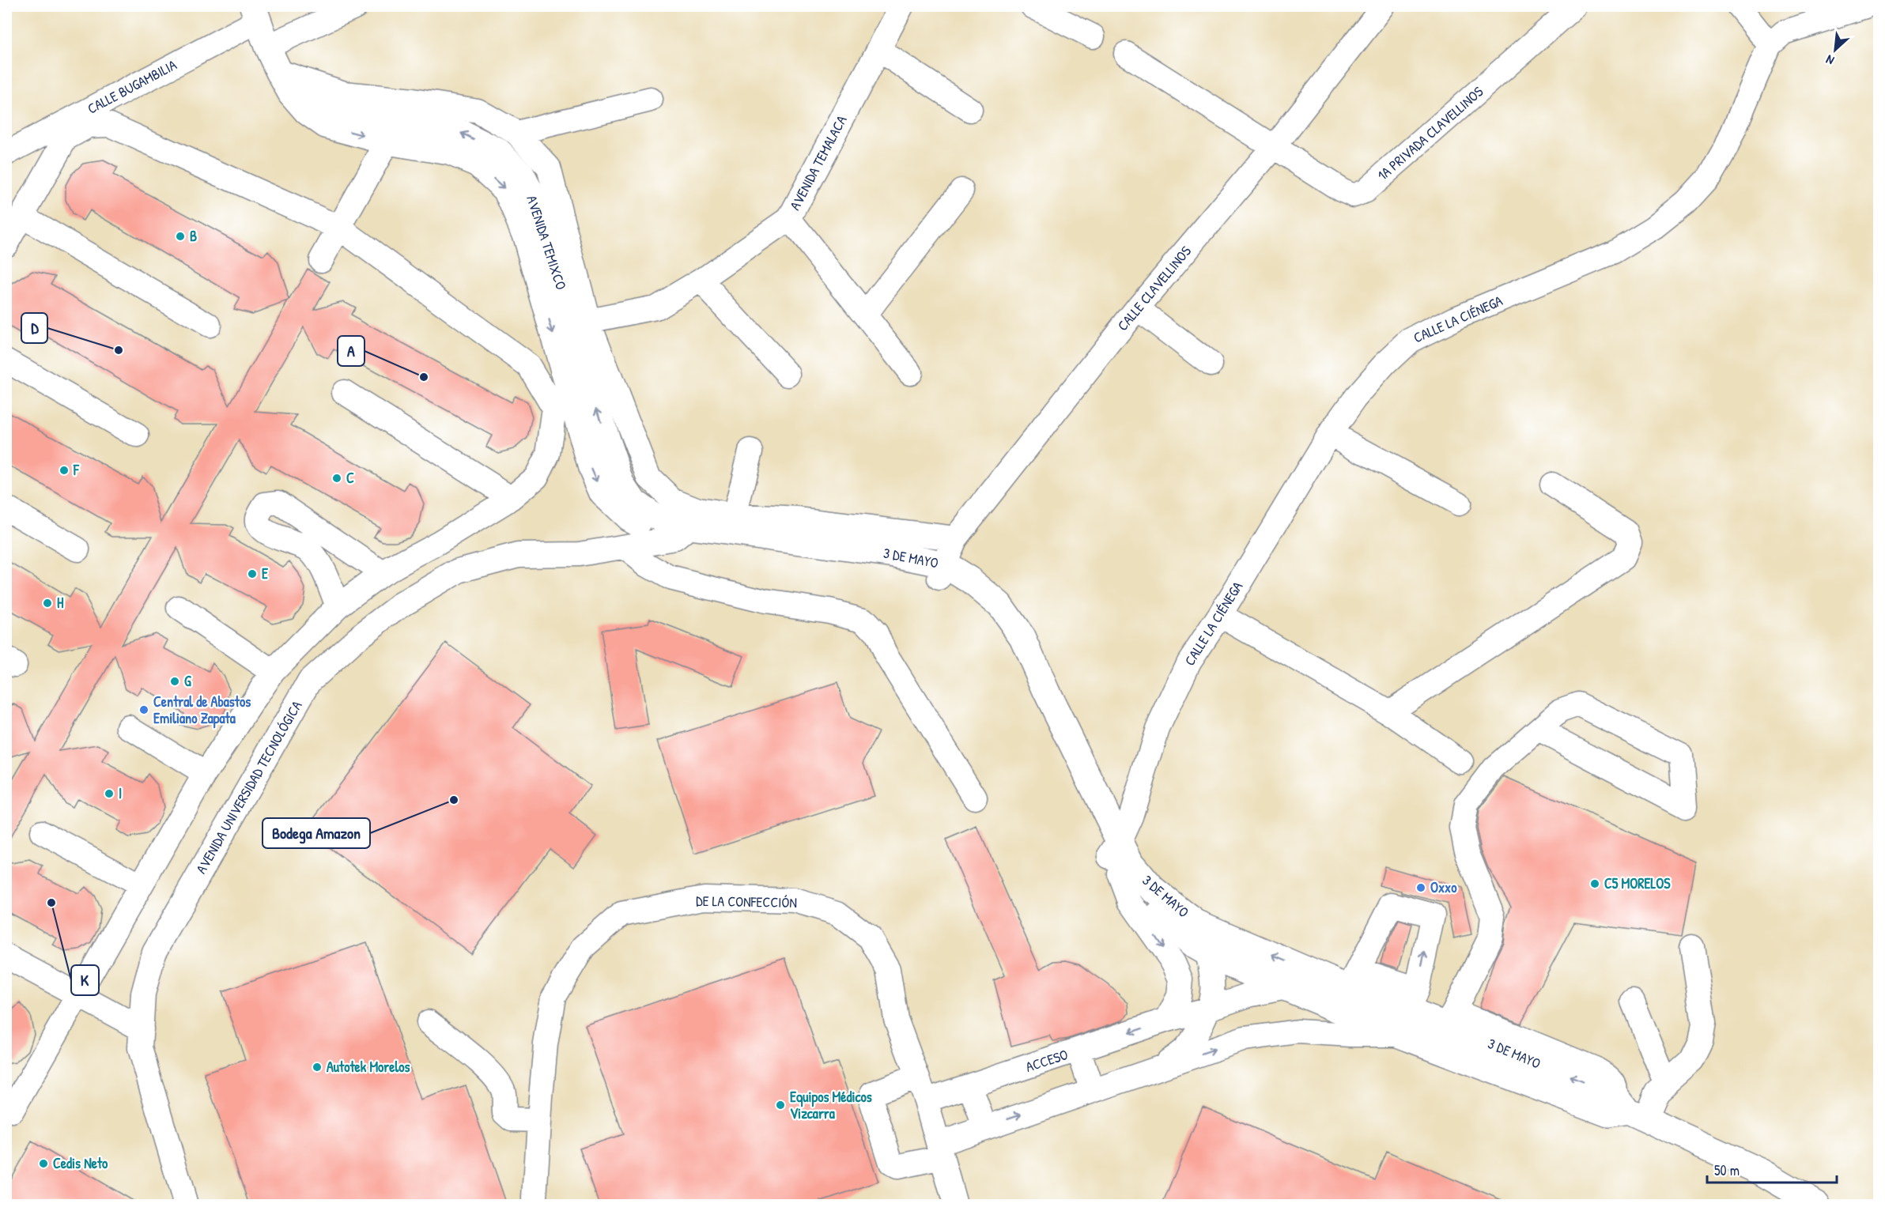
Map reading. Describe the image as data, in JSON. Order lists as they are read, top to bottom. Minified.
{"streets":{"main road":["AVENIDA TEMIXCO","3 DE MAYO"],"street":["CALLE BUGAMBILIA","1A PRIVADA CLAVELLINOS","AVENIDA TEMALACA","CALLE CLAVELLINOS","CALLE LA CIÉNEGA","AVENIDA UNIVERSIDAD TECNOLÓGICA","DE LA CONFECCIÓN","ACCESO"]},"crossings":[["1A PRIVADA CLAVELLINOS","CALLE CLAVELLINOS"],["AVENIDA TEMIXCO","3 DE MAYO"],["CALLE CLAVELLINOS","3 DE MAYO"],["CALLE LA CIÉNEGA","3 DE MAYO"],["3 DE MAYO","AVENIDA UNIVERSIDAD TECNOLÓGICA"],["3 DE MAYO","ACCESO"],["DE LA CONFECCIÓN","ACCESO"]],"one_way":["AVENIDA TEMIXCO"],"places":["B","D","A","F","C","E","H","G","Central de Abastos Emiliano Zapata","I","Bodega Amazon","C5 MORELOS","Oxxo","K","Autotek Morelos","Equipos Médicos Vizcarra","Cedis Neto"],"scale_bar":"50 m","north":"bottom left"}
